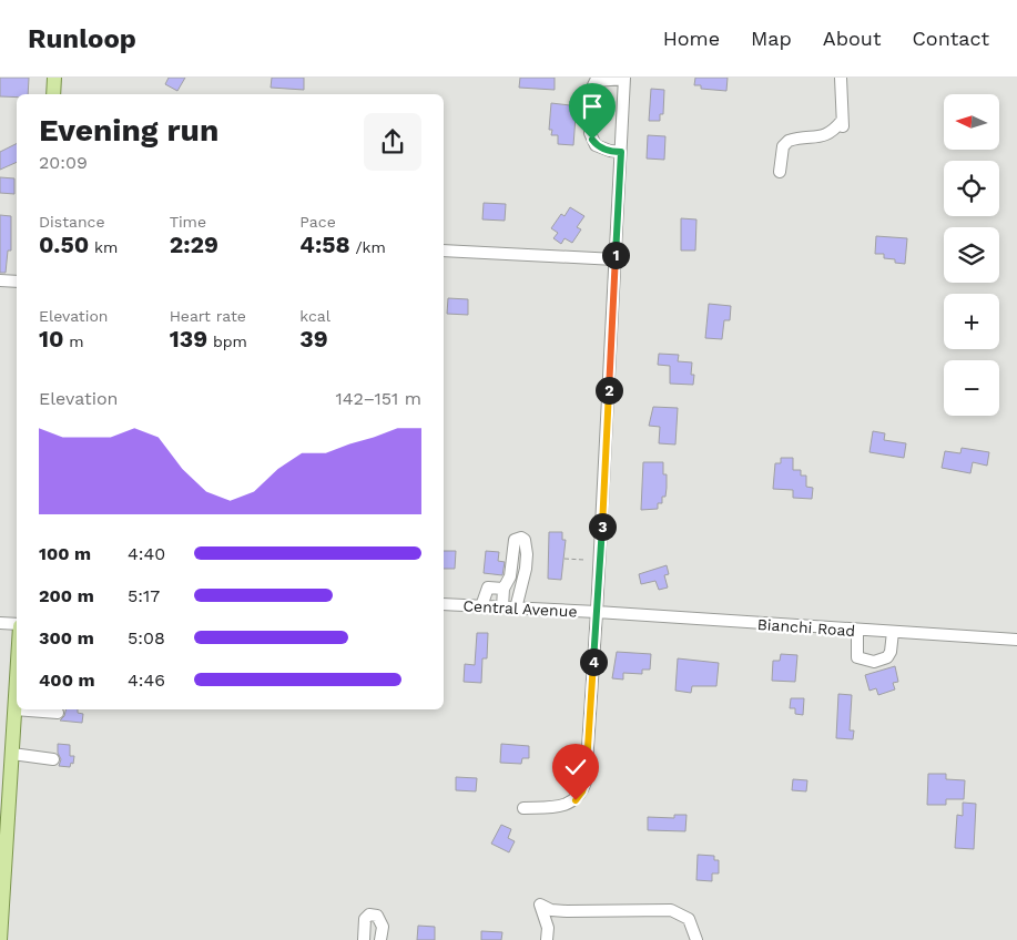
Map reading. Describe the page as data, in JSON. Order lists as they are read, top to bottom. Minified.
{"streets":{"street":["Central Avenue","Bianchi Road"]},"crossings":[["Central Avenue","Bianchi Road"]],"north":"left","page":{"header":"Runloop","nav":["Home","Map","About","Contact"],"map_buttons":["+","−"],"heading":["Evening run","20:09"],"stats":[["Distance","0.50 km"],["Time","2:29"],["Pace","4:58 /km"],["Elevation","10 m"],["Heart rate","139 bpm"],["kcal","39"]],"pins":["1","2","3","4"],"chart":["Elevation","142–151 m"],"list":[{"name":"100 m","note":"4:40"},{"name":"200 m","note":"5:17"},{"name":"300 m","note":"5:08"},{"name":"400 m","note":"4:46"}]}}
